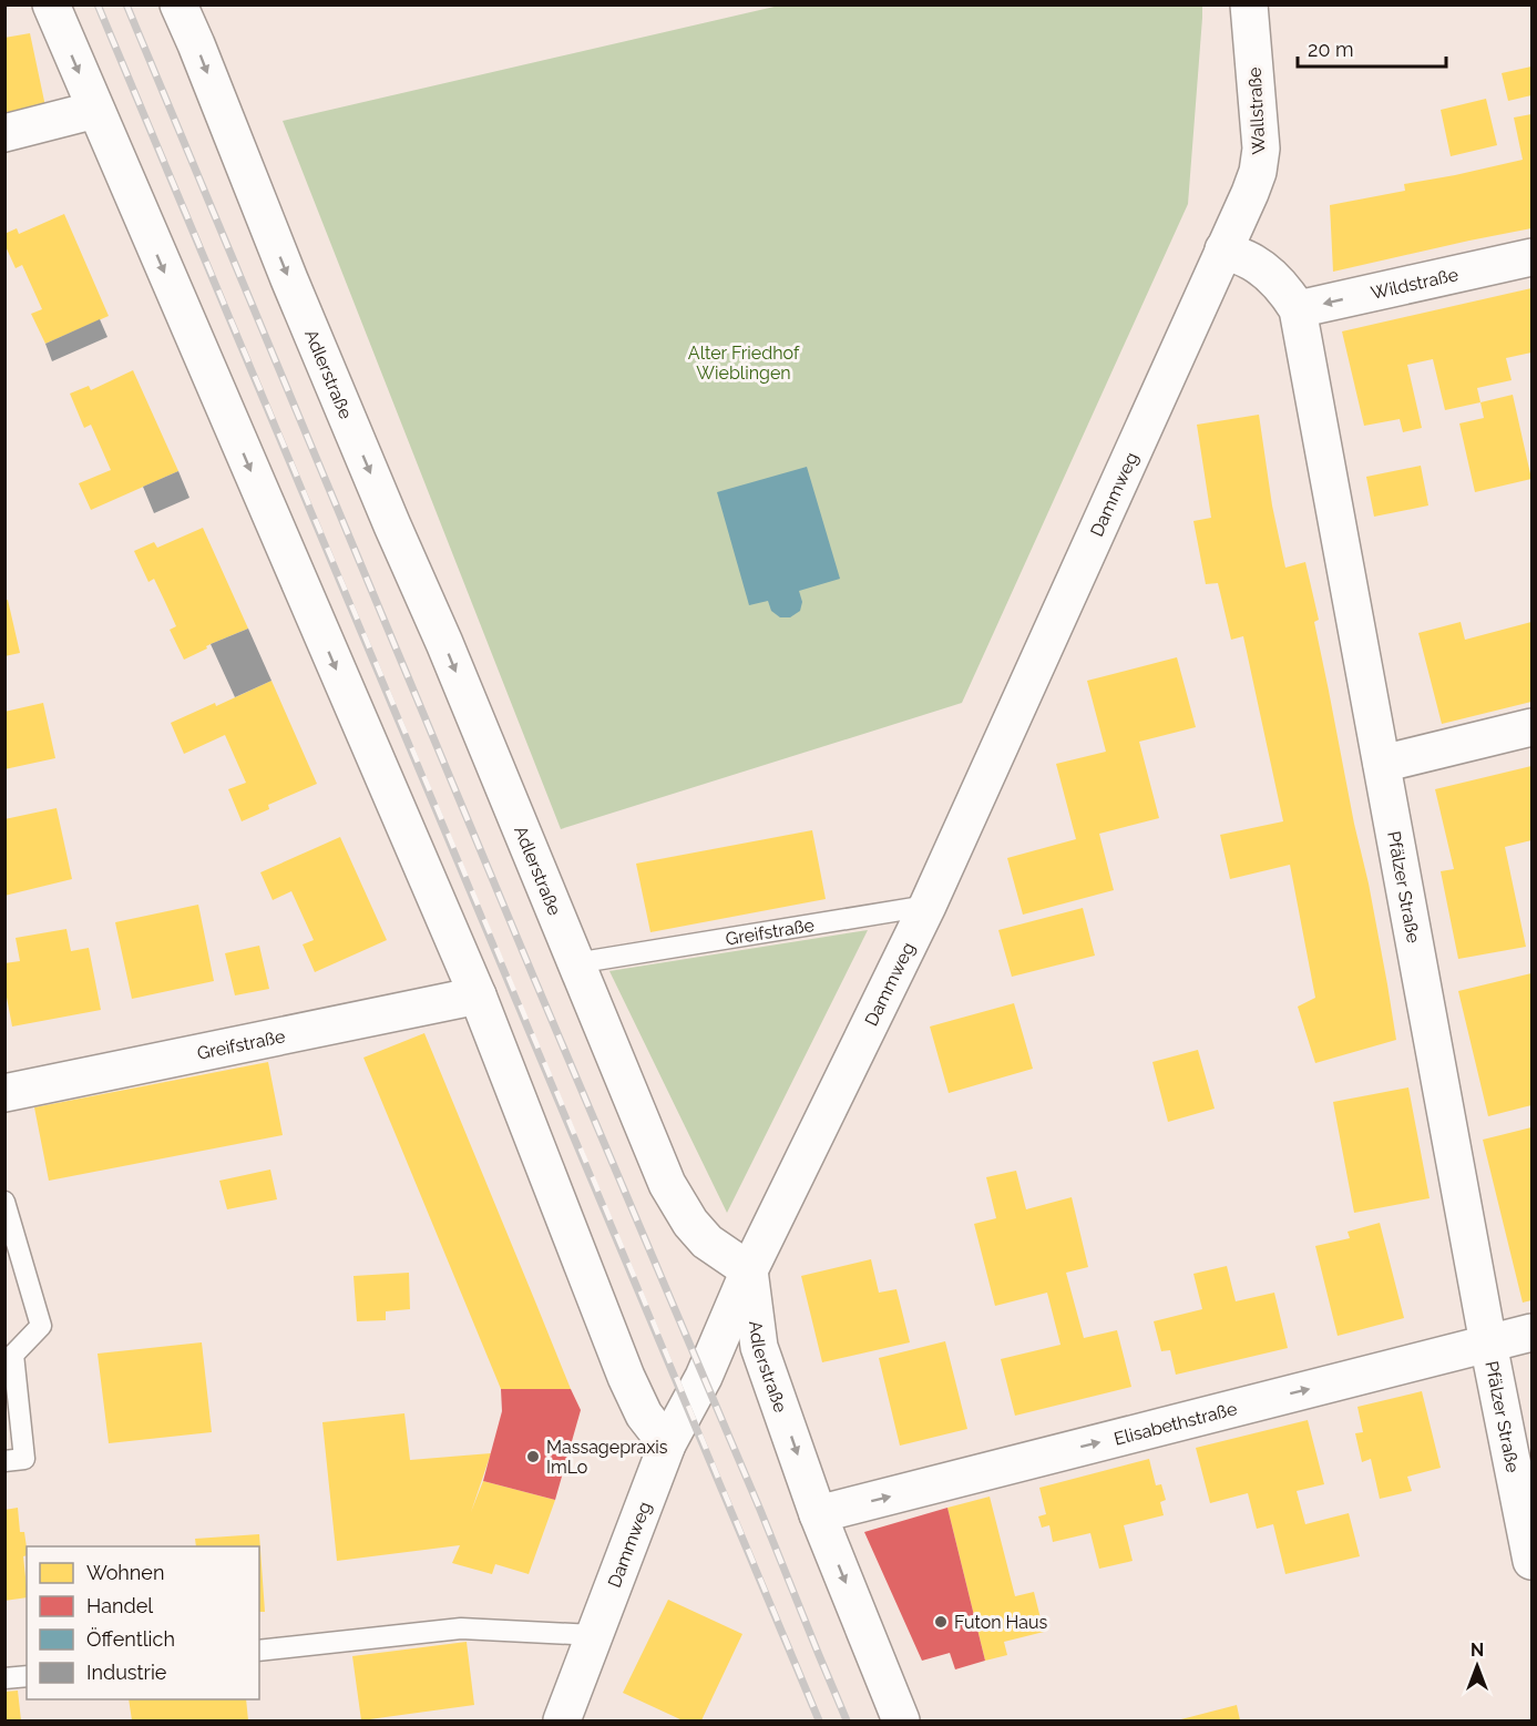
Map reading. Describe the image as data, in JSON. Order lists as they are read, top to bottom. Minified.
{"streets":{"street":["Wallstraße","Wildstraße","Adlerstraße","Dammweg","Pfälzer Straße","Greifstraße","Elisabethstraße"]},"crossings":[["Wallstraße","Dammweg"],["Wallstraße","Pfälzer Straße"],["Wildstraße","Pfälzer Straße"],["Adlerstraße","Dammweg"],["Adlerstraße","Greifstraße"],["Adlerstraße","Elisabethstraße"],["Dammweg","Pfälzer Straße"],["Dammweg","Greifstraße"],["Pfälzer Straße","Elisabethstraße"]],"one_way":["Wildstraße","Elisabethstraße"],"parks":["Alter Friedhof Wieblingen"],"places":["Massagepraxis ImLo","Futon Haus"],"legend":["Wohnen","Handel","Öffentlich","Industrie"],"scale_bar":"20 m","north":"top"}
